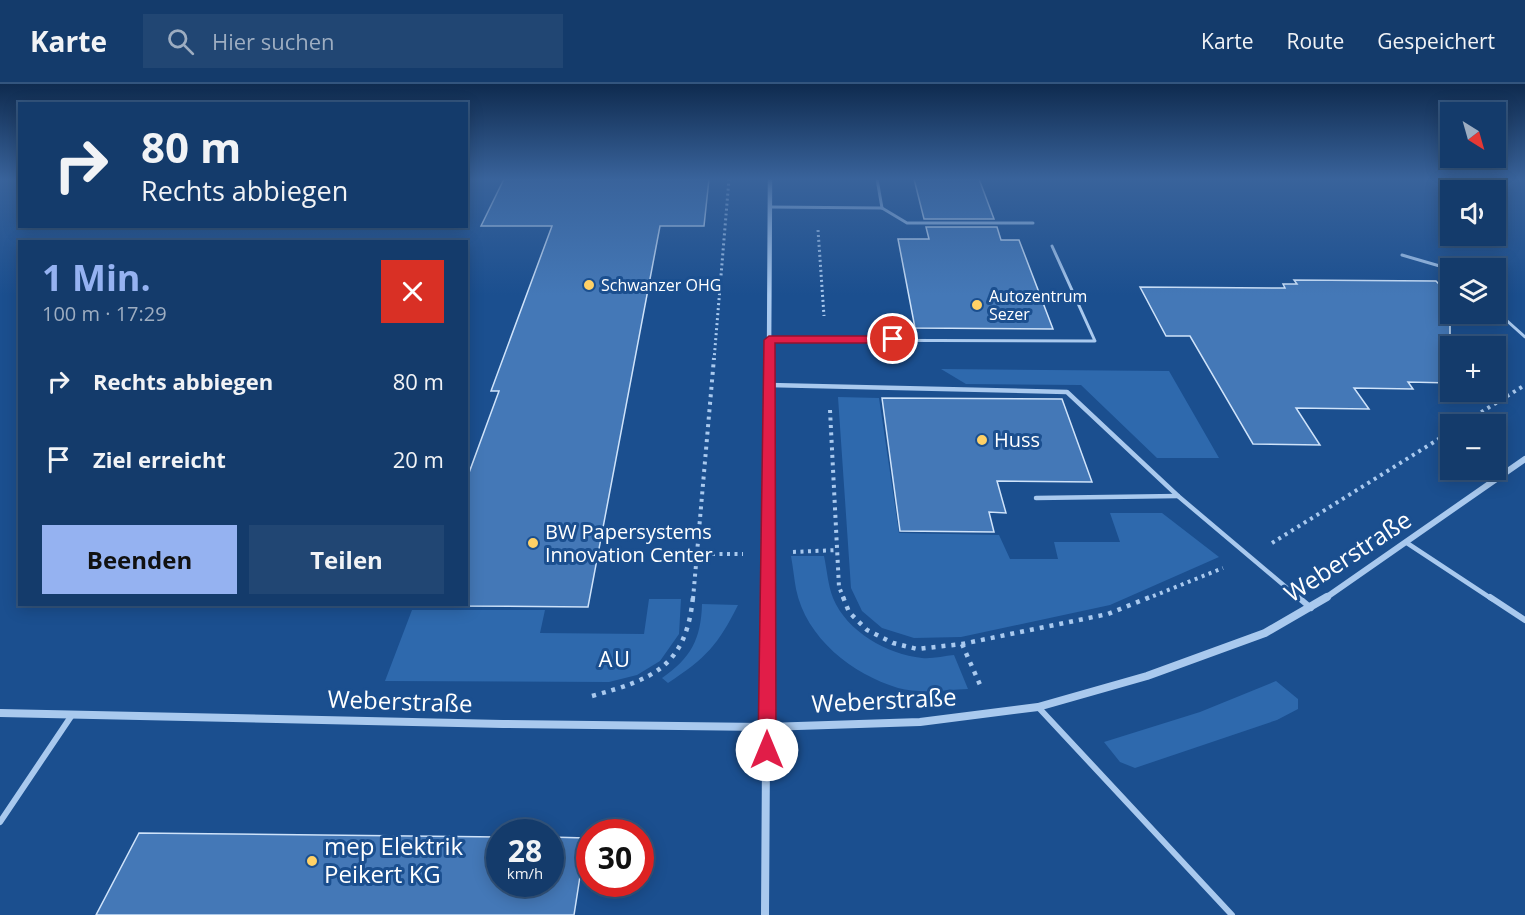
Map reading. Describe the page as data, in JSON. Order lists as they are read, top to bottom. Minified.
{"streets":{"street":["Weberstraße"]},"districts":["AU"],"places":["Schwanzer OHG","Autozentrum Sezer","Huss","BW Papersystems Innovation Center","mep Elektrik Peikert KG"],"north":"bottom right","page":{"header":"Karte","search":"Hier suchen","nav":["Karte","Route","Gespeichert"],"map_buttons":["+","−"],"turn":["80 m","Rechts abbiegen"],"heading":["1 Min.","100 m · 17:29"],"list":[{"name":"Rechts abbiegen","value":"80 m"},{"name":"Ziel erreicht","value":"20 m"}],"buttons":["Beenden","Teilen"],"speed":"28 km/h","limit":"30"}}
